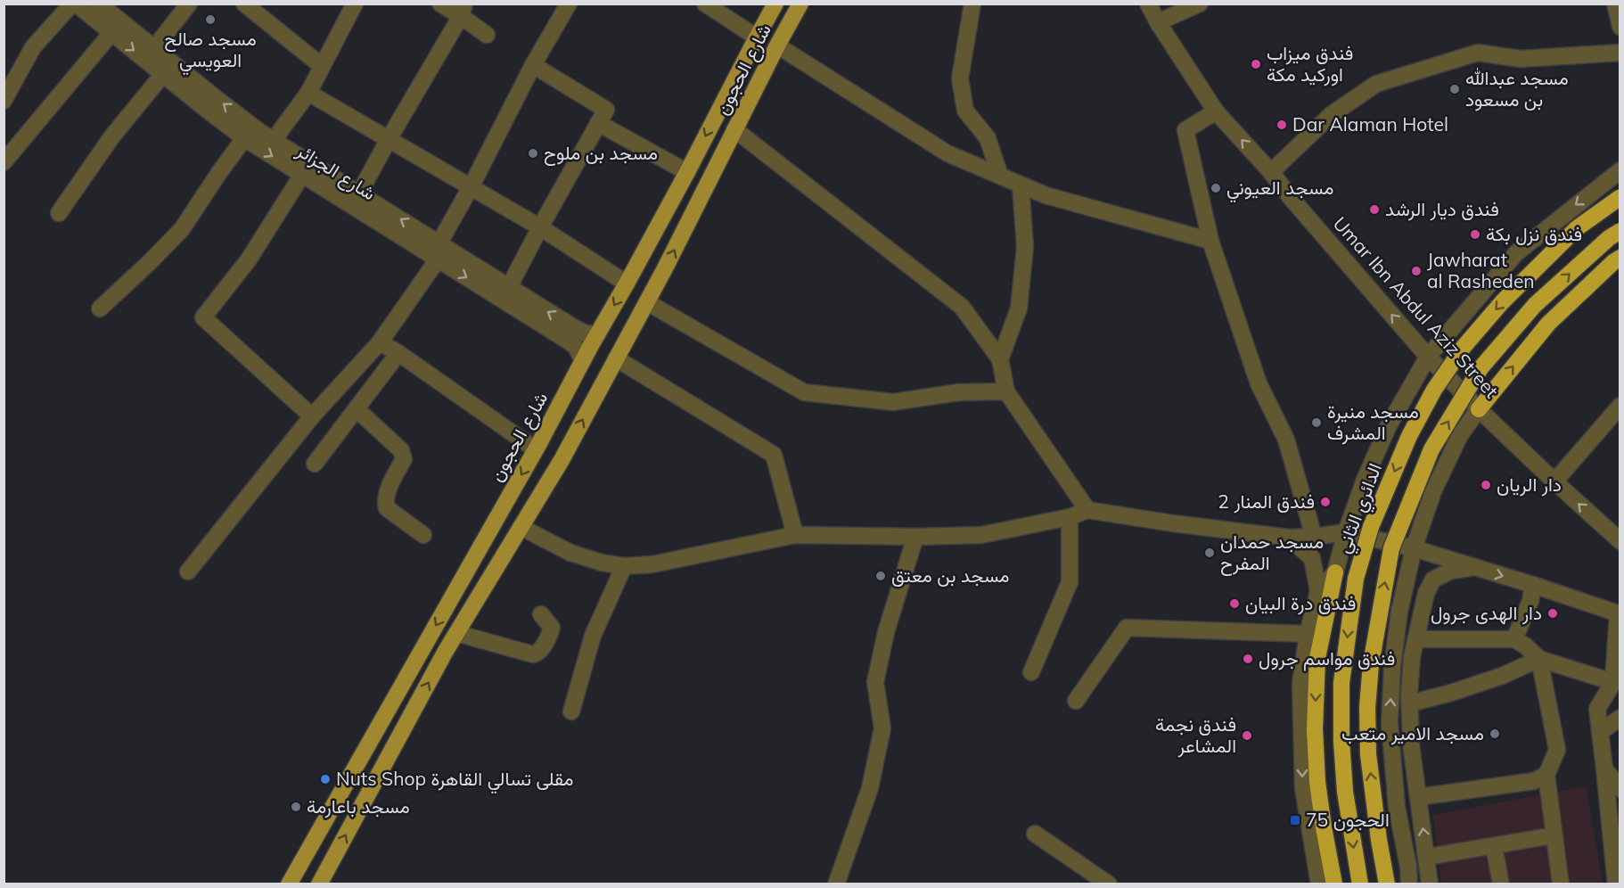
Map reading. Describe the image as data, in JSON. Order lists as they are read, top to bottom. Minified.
{"streets":{"highway":["الدائري الثاني"],"main road":["شارع الحجون"],"street":["شارع الجزائر","Umar Ibn Abdul Aziz Street"]},"crossings":[["شارع الحجون","شارع الجزائر"]],"places":{"other":["مسجد صالح العويسي","فندق ميزاب اوركيد مكة","مسجد عبدالله بن مسعود","Dar Alaman Hotel","مسجد بن ملوح","مسجد العيوني","فندق ديار الرشد","فندق نزل بكة","Jawharat al Rasheden","مسجد منيرة المشرف","دار الريان","فندق المنار 2","مسجد حمدان المفرح","مسجد بن معتق","فندق درة البيان","دار الهدى جرول","فندق مواسم جرول","مسجد الامير متعب","فندق نجمة المشاعر","Nuts Shop مقلى تسالي القاهرة","مسجد باعارمة"],"transit":["الحجون 75"]}}
